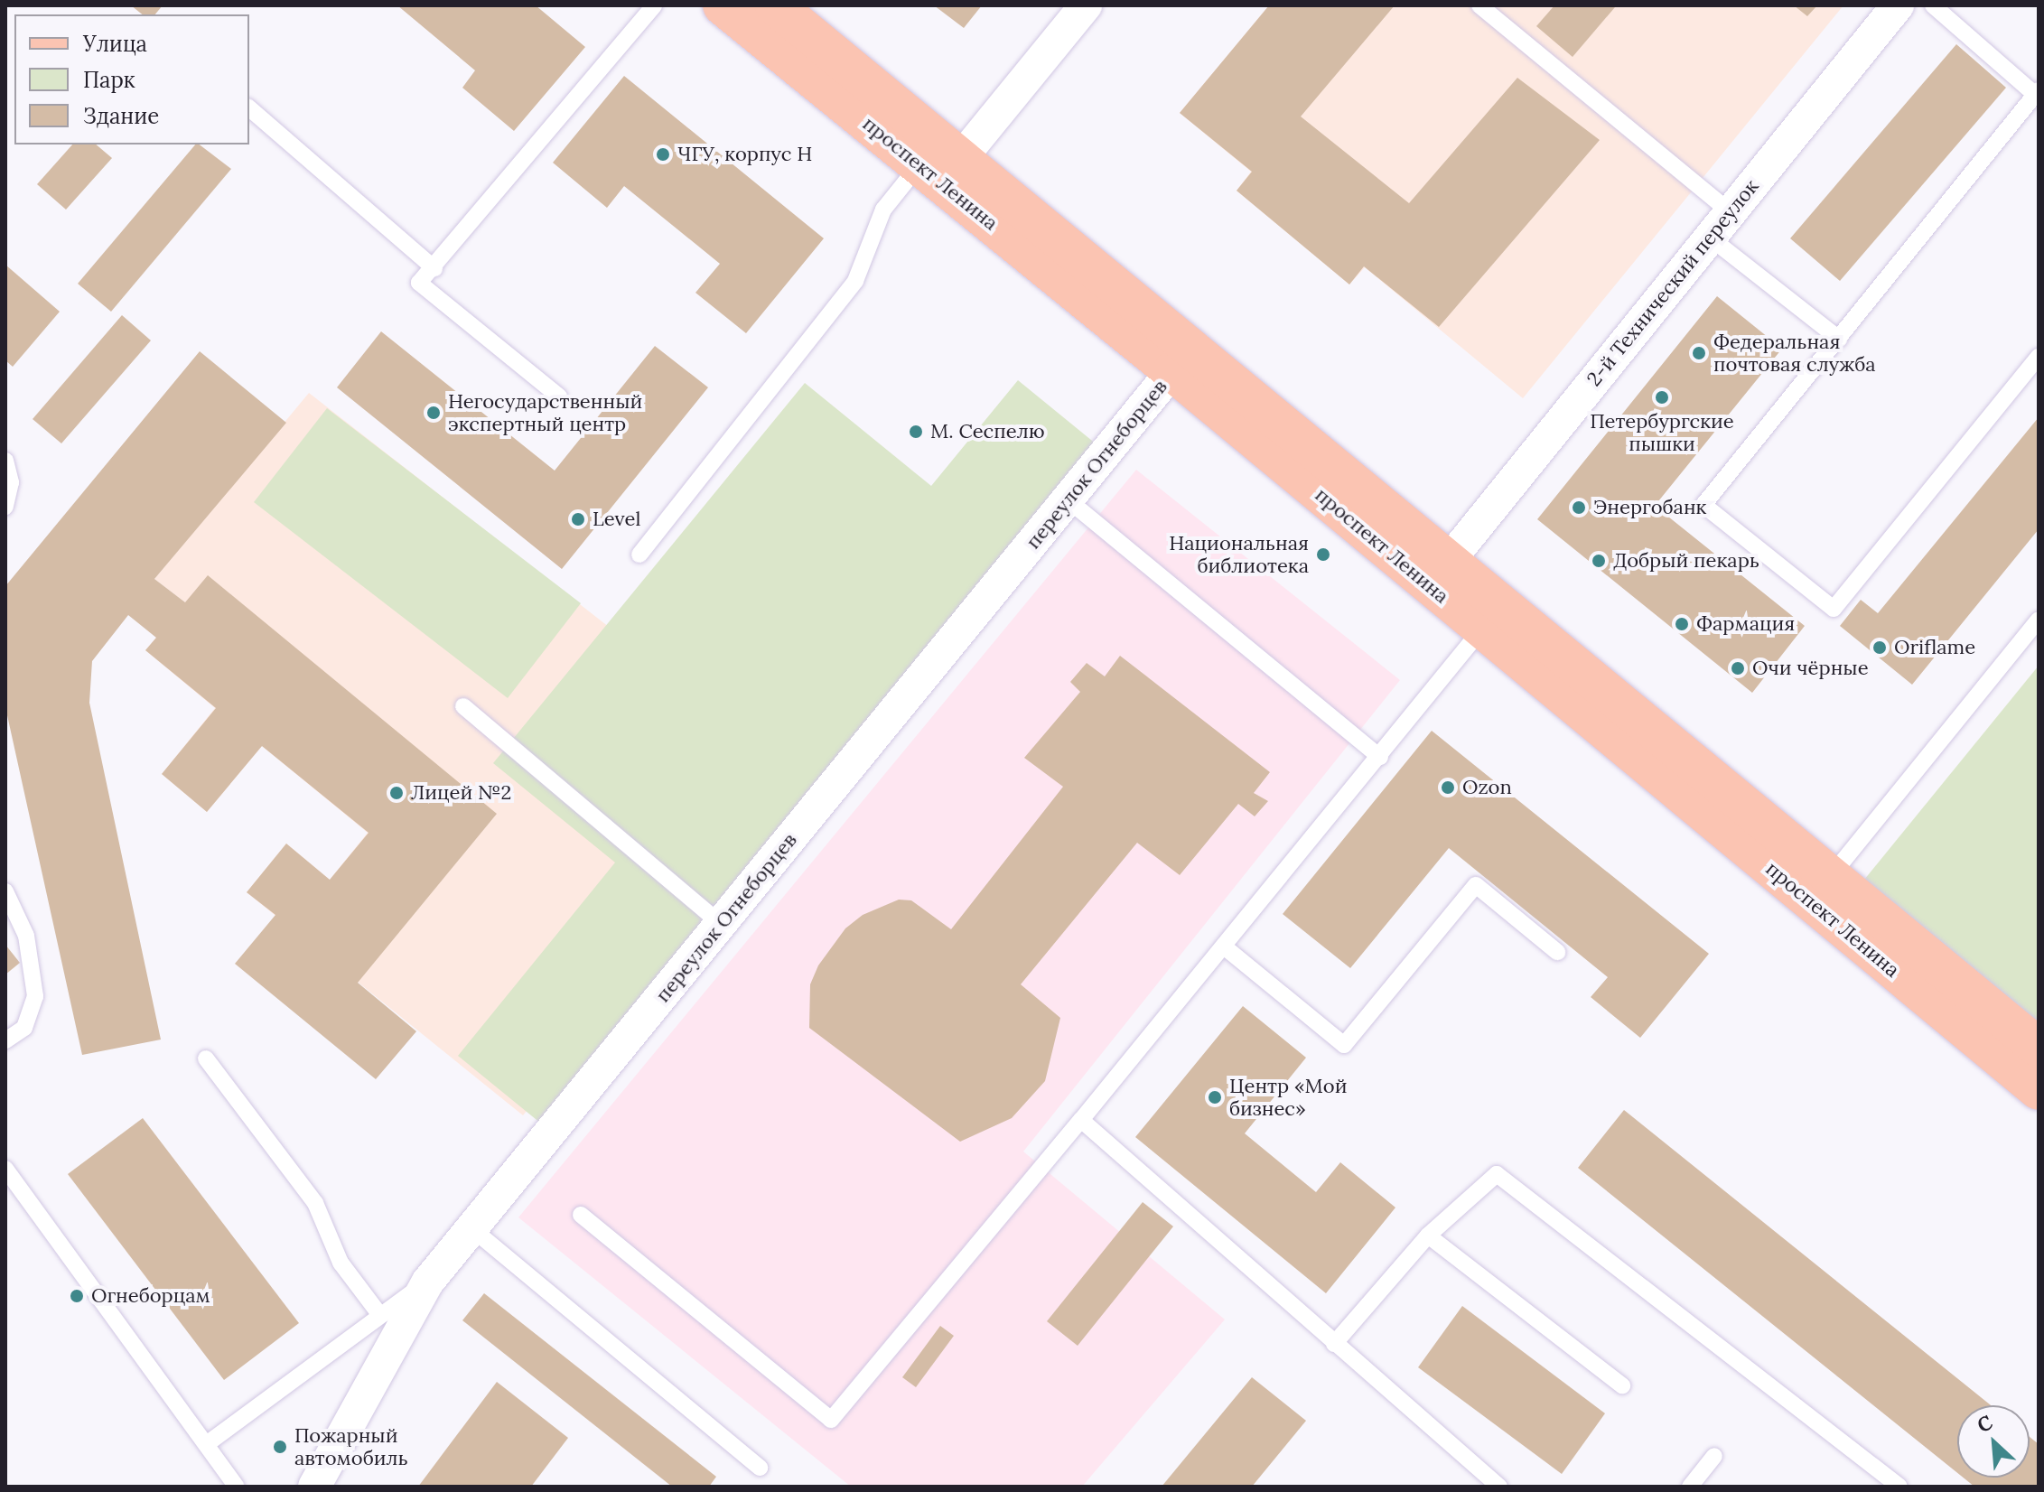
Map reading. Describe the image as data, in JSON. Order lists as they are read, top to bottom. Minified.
{"streets":{"main road":["проспект Ленина"],"street":["2-й Технический переулок","переулок Огнеборцев"]},"crossings":[["проспект Ленина","2-й Технический переулок"],["проспект Ленина","переулок Огнеборцев"]],"places":["ЧГУ, корпус Н","Федеральная почтовая служба","Петербургские пышки","Негосударственный экспертный центр","М. Сеспелю","Энергобанк","Level","Национальная библиотека","Добрый пекарь","Фармация","Oriflame","Очи чёрные","Ozon","Лицей №2","Центр «Мой бизнес»","Огнеборцам","Пожарный автомобиль"],"legend":["Улица","Парк","Здание"],"north":"top left"}
